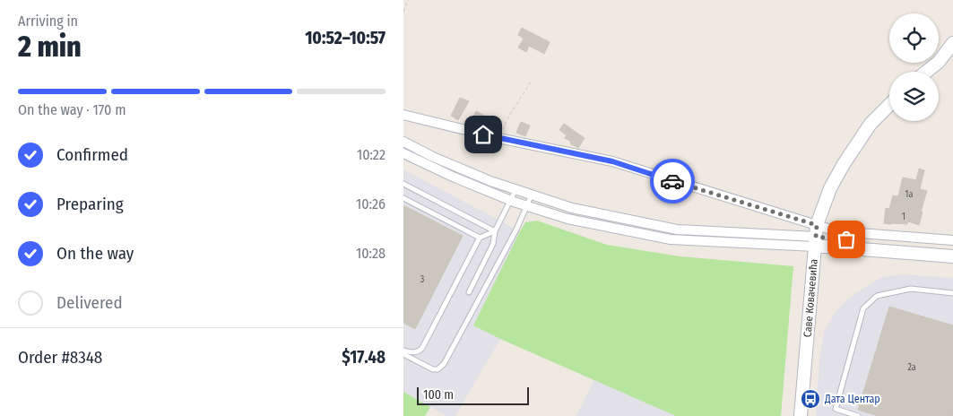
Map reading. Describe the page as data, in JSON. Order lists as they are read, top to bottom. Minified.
{"streets":{"street":["Саве Ковачевића"]},"places":{"bus stop":["Дата Центар"]},"house_numbers":["1a","1","3","2a"],"scale_bar":"100 m","page":{"heading":["2 min","Arriving in","10:52–10:57"],"panel":["Order #8348","$17.48"],"bar":"On the way · 170 m","list":[["Confirmed","10:22"],["Preparing","10:26"],["On the way","10:28"],"Delivered"],"scale":"100 m"}}
